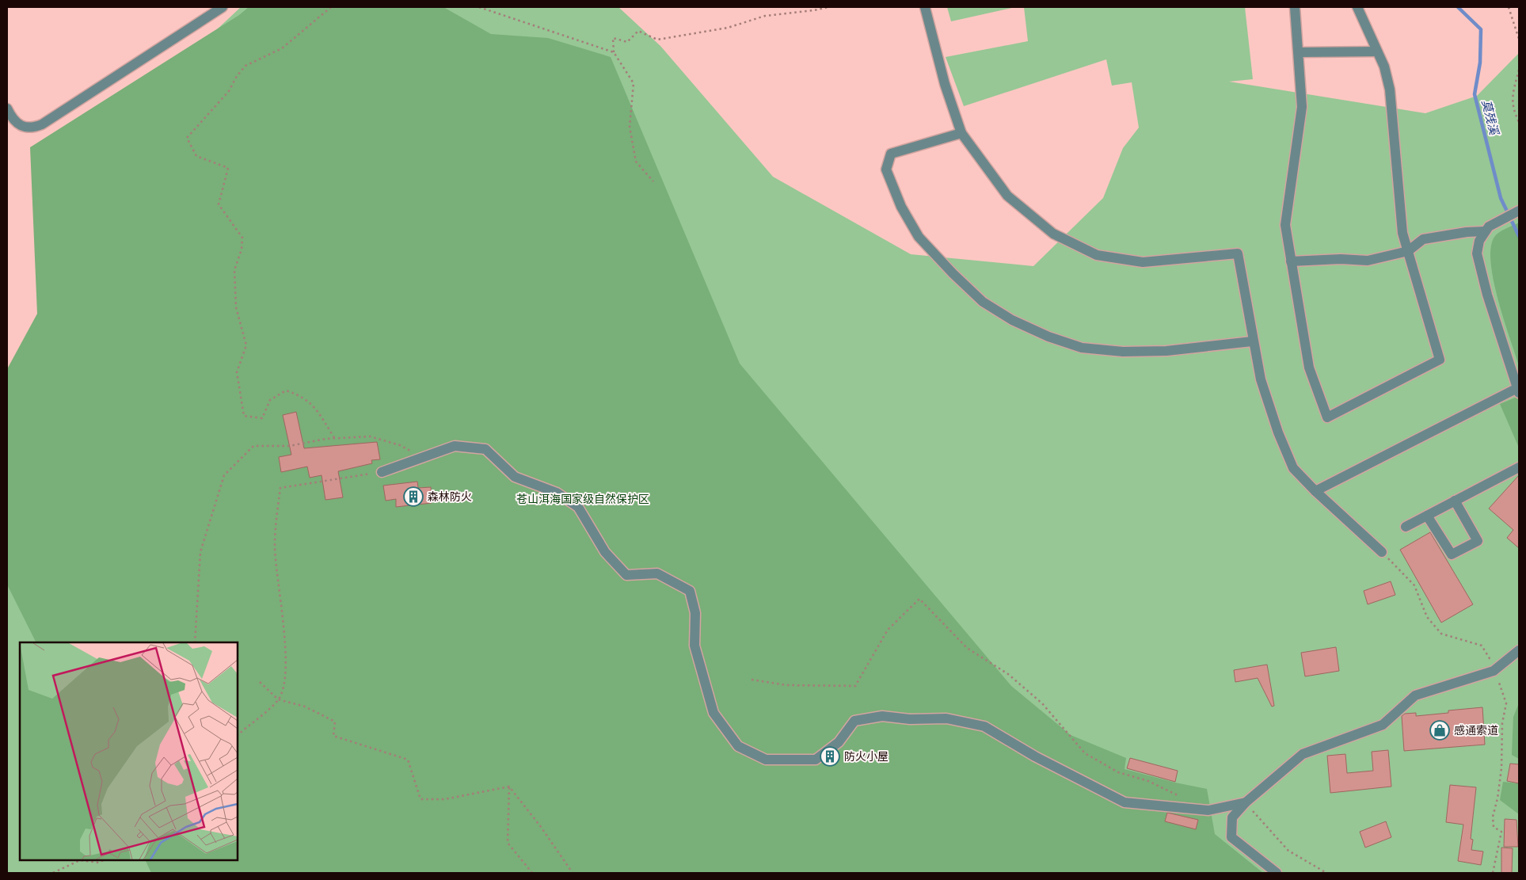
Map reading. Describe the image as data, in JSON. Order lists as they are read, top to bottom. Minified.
{"water":["莫残溪"],"parks":["苍山洱海国家级自然保护区"],"places":{"building":["森林防火","防火小屋"],"shop":["感通索道"]}}
